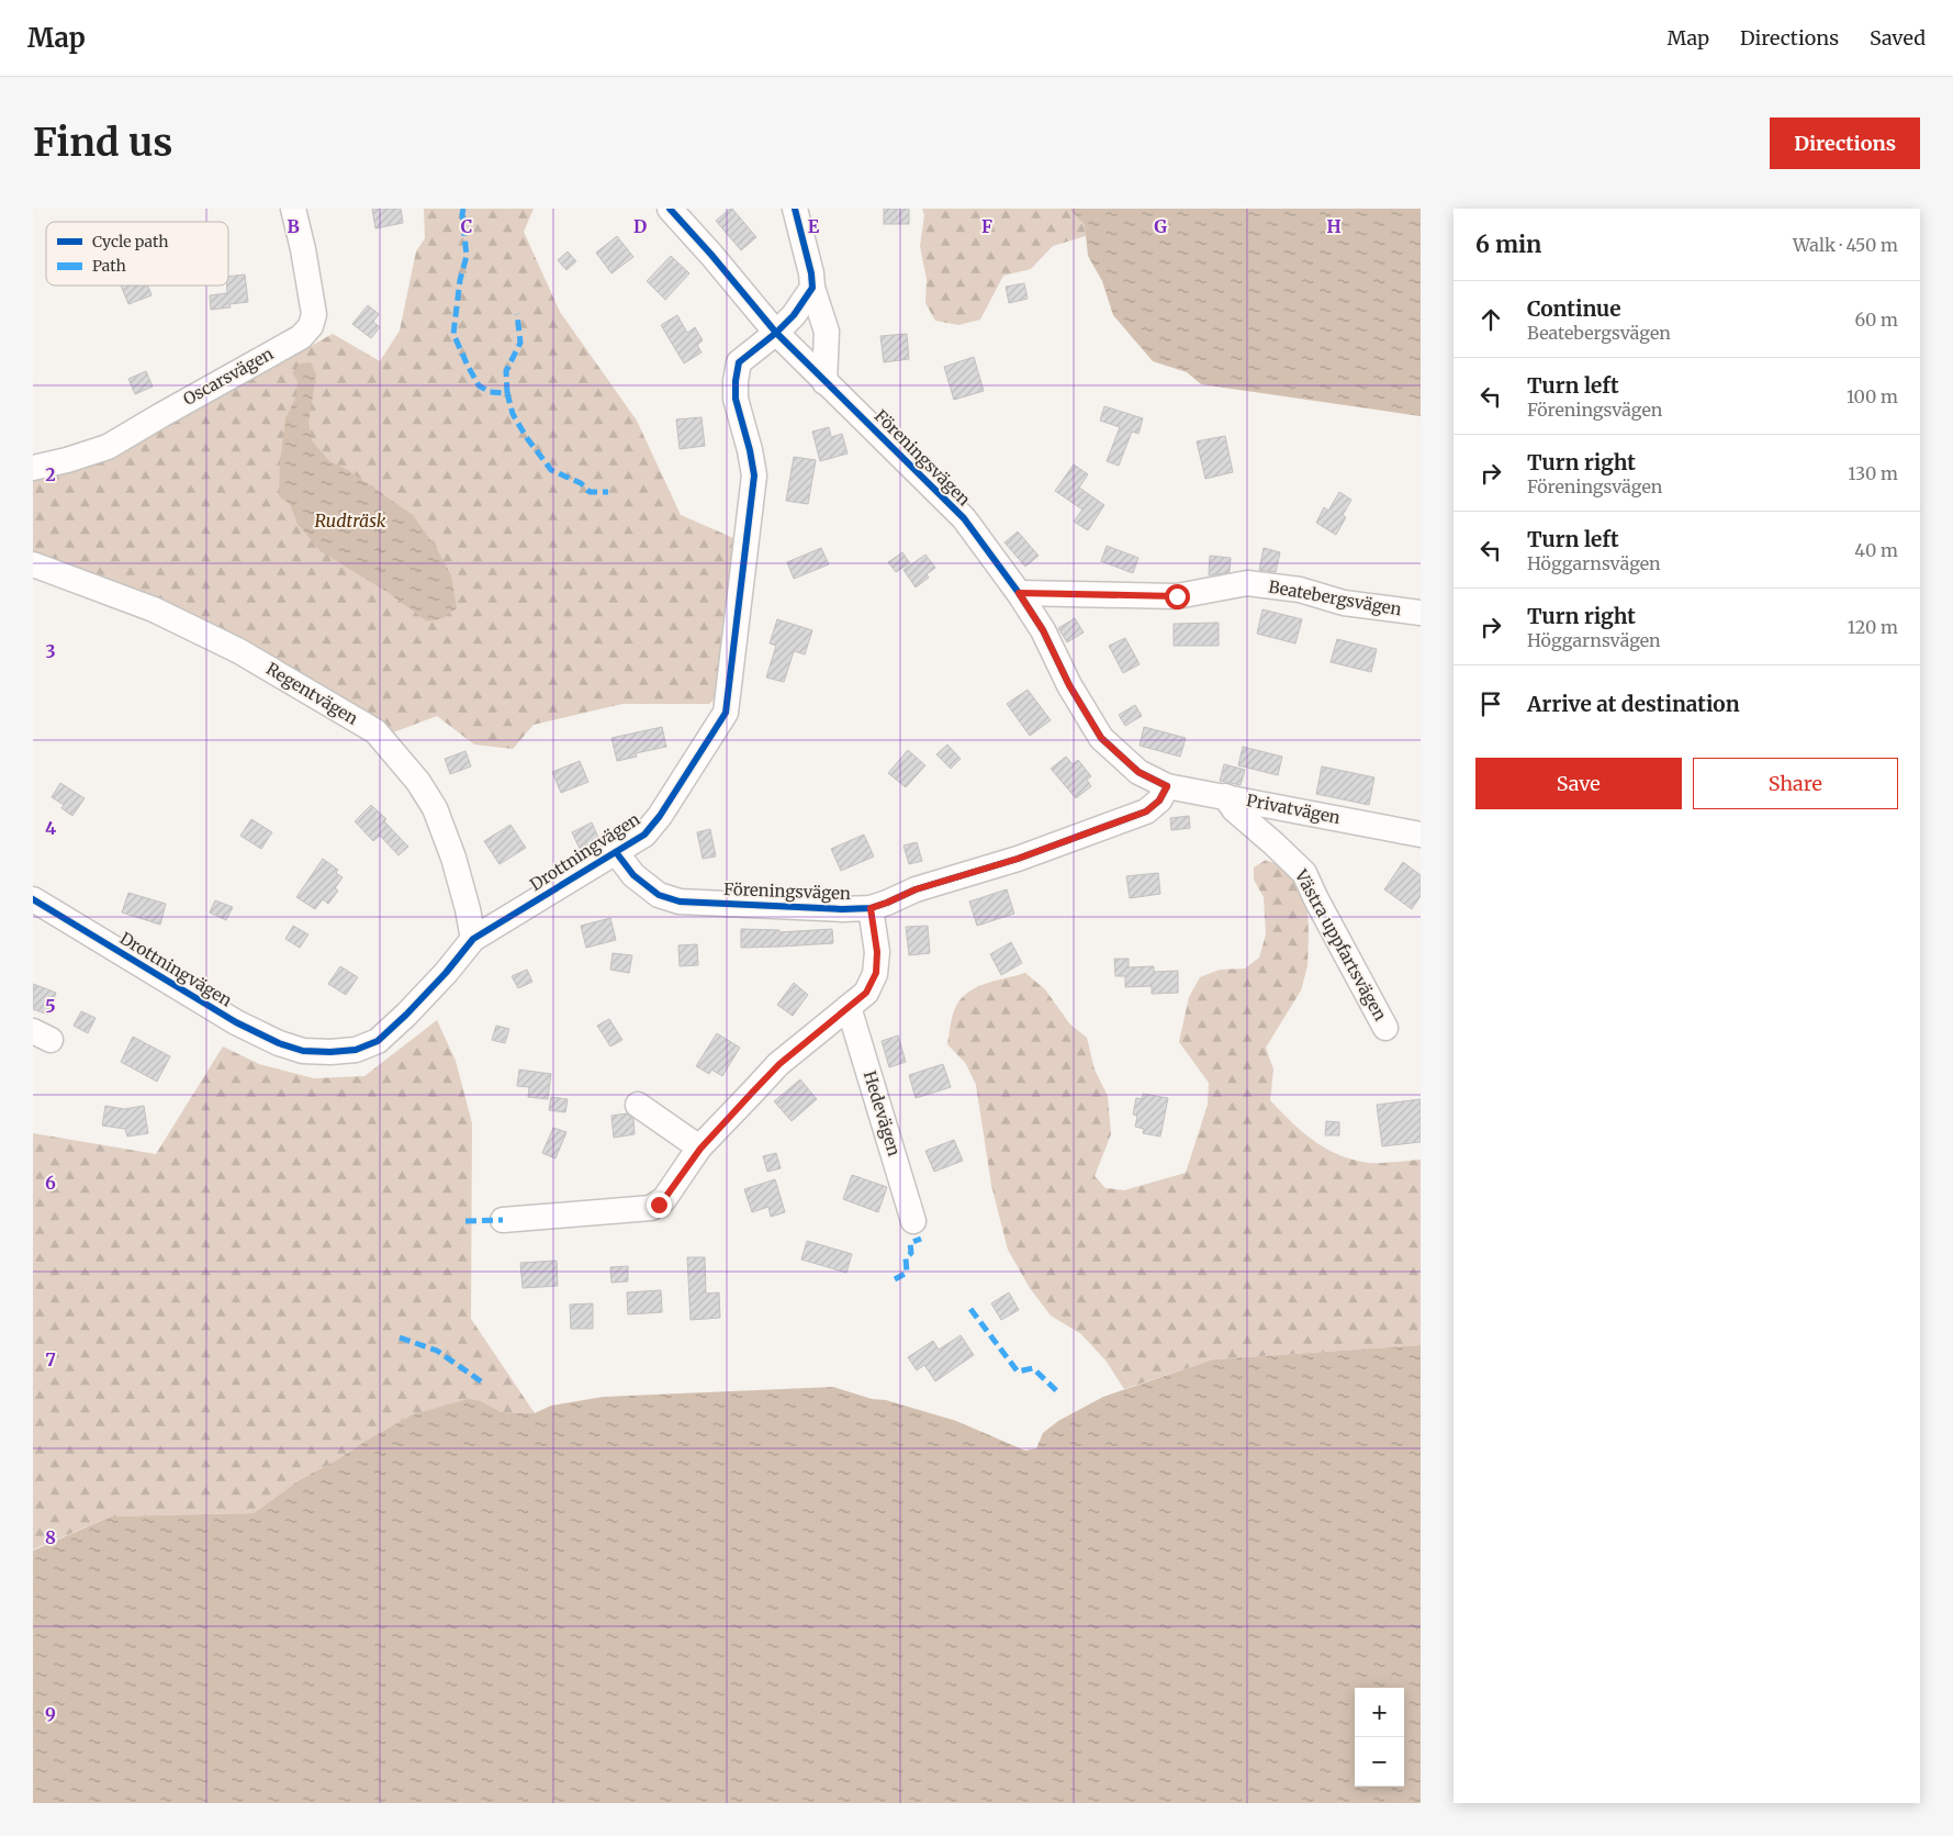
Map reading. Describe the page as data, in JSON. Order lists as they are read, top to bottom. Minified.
{"streets":{"street":["Oscarsvägen","Föreningsvägen","Beatebergsvägen","Regentvägen","Privatvägen","Drottningvägen","Västra uppfartsvägen","Hedevägen"]},"crossings":[["Föreningsvägen","Beatebergsvägen"],["Föreningsvägen","Privatvägen"],["Föreningsvägen","Drottningvägen"],["Regentvägen","Drottningvägen"],["Privatvägen","Västra uppfartsvägen"]],"water":["Rudträsk"],"legend":["Cycle path","Path"],"page":{"header":"Map","nav":["Map","Directions","Saved"],"buttons":["Directions",["Save","Share"]],"title":"Find us","heading":["6 min","Walk · 450 m"],"list":[["Continue","Beatebergsvägen","60 m"],["Turn left","Föreningsvägen","100 m"],["Turn right","Föreningsvägen","130 m"],["Turn left","Höggarnsvägen","40 m"],["Turn right","Höggarnsvägen","120 m"],"Arrive at destination"],"map_buttons":["+","−"]},"grid":{"columns":["B","C","D","E","F","G","H"],"rows":["2","3","4","5","6","7","8","9"]}}
